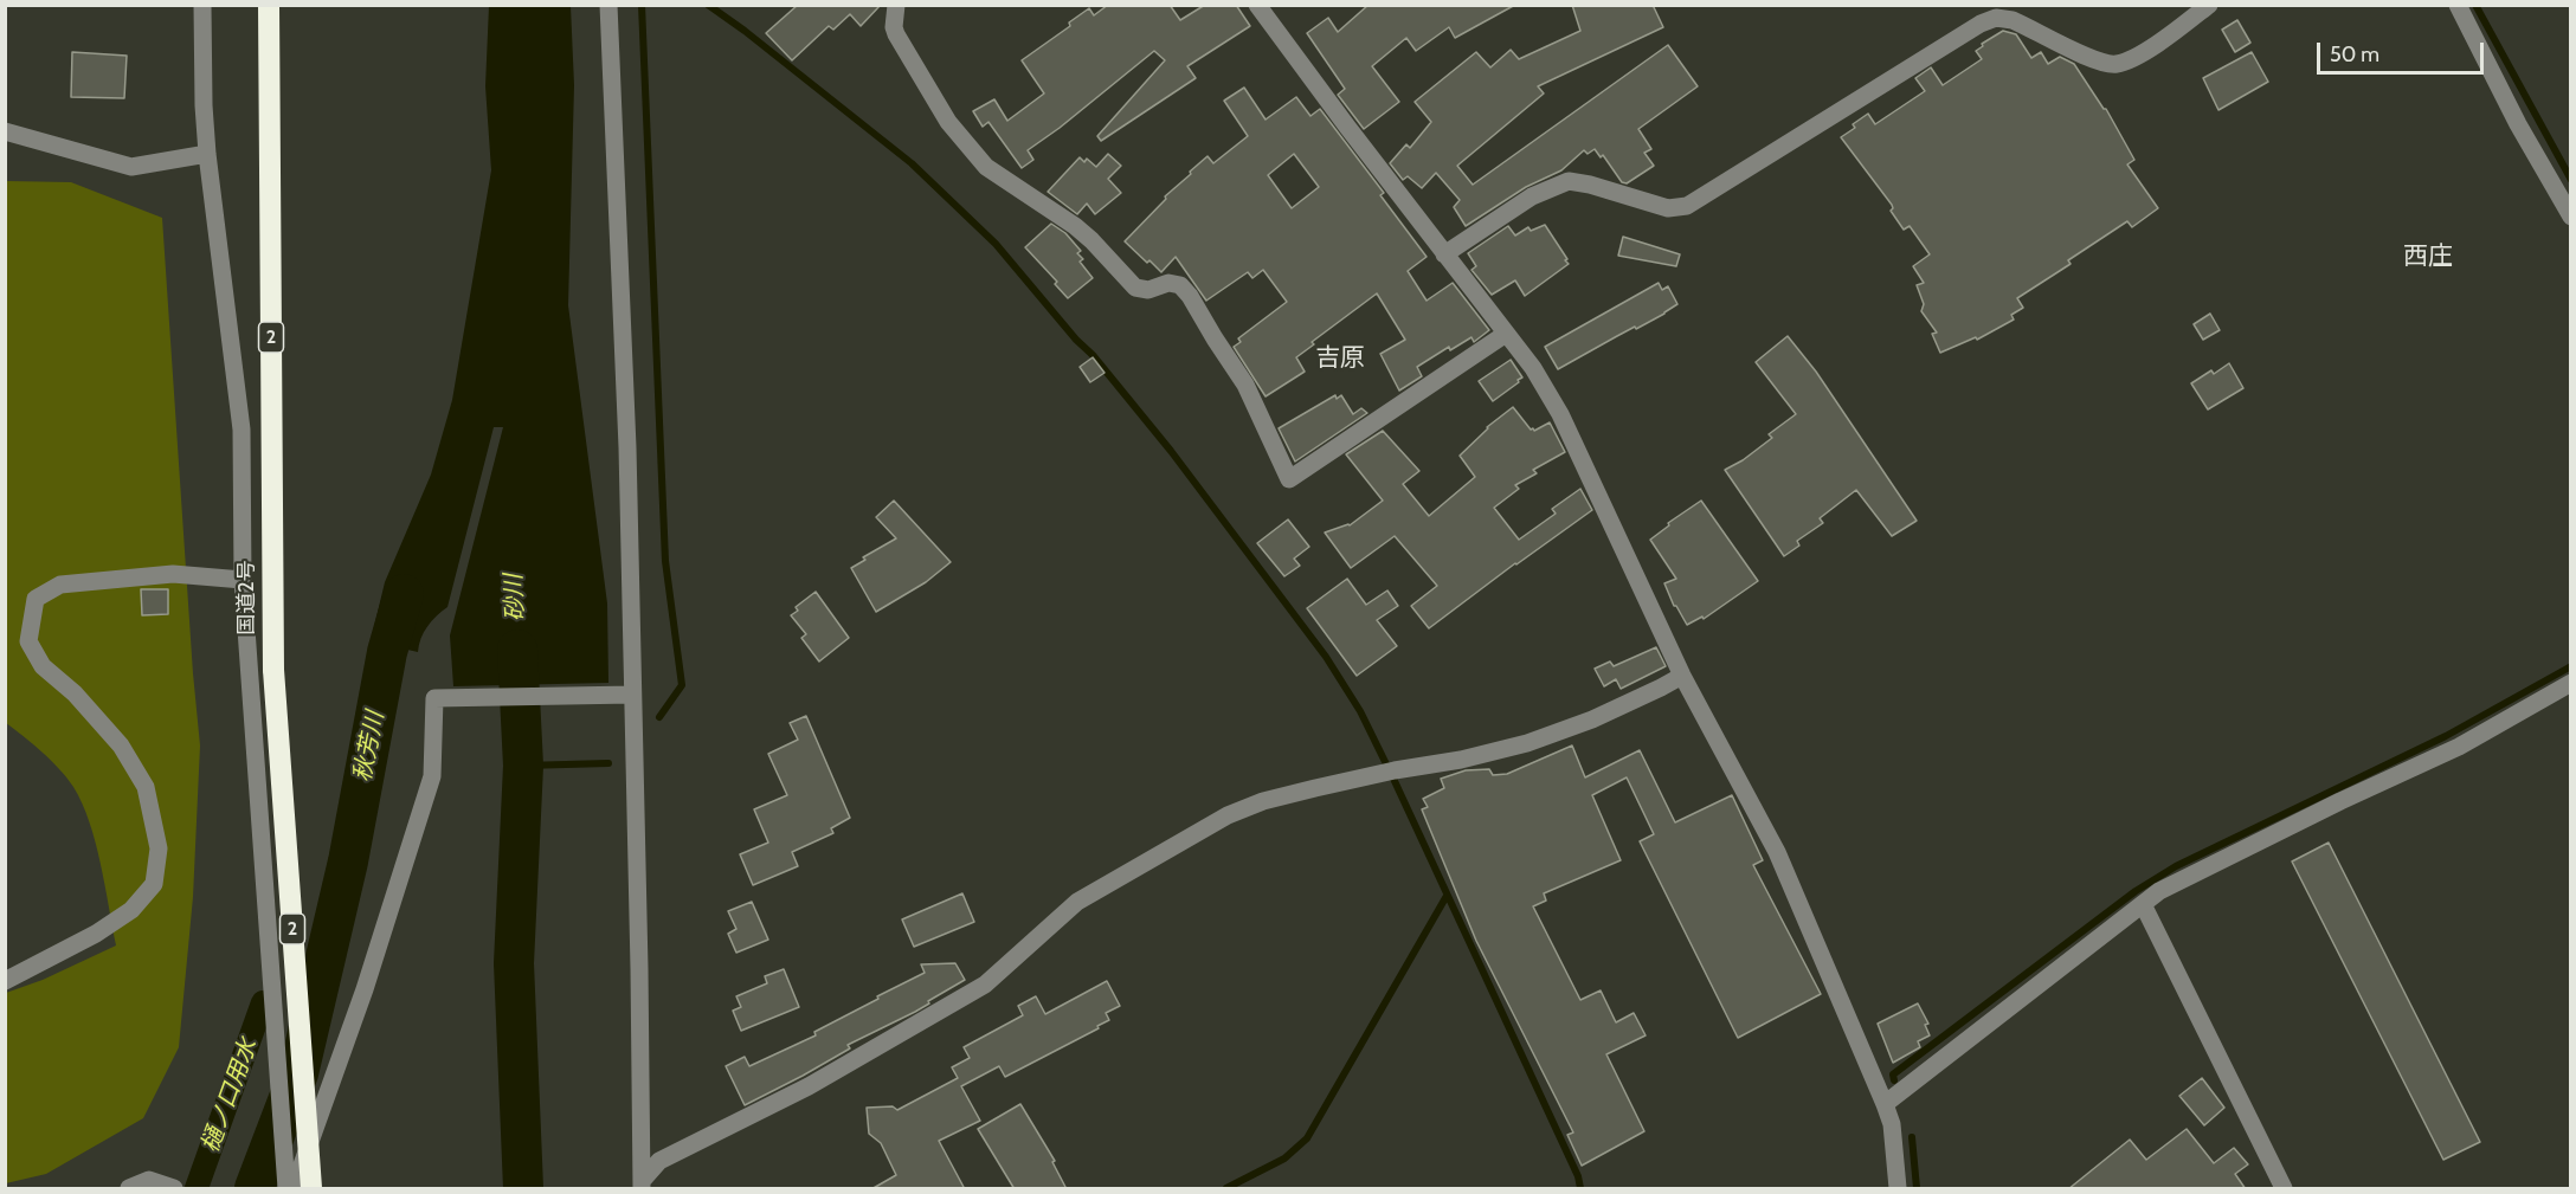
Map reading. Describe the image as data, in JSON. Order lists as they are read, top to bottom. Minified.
{"streets":{"highway":["2","国道2号"]},"districts":["西庄","吉原"],"water":["砂川","秋芳川","樋ノ口用水"],"scale_bar":"50 m"}
